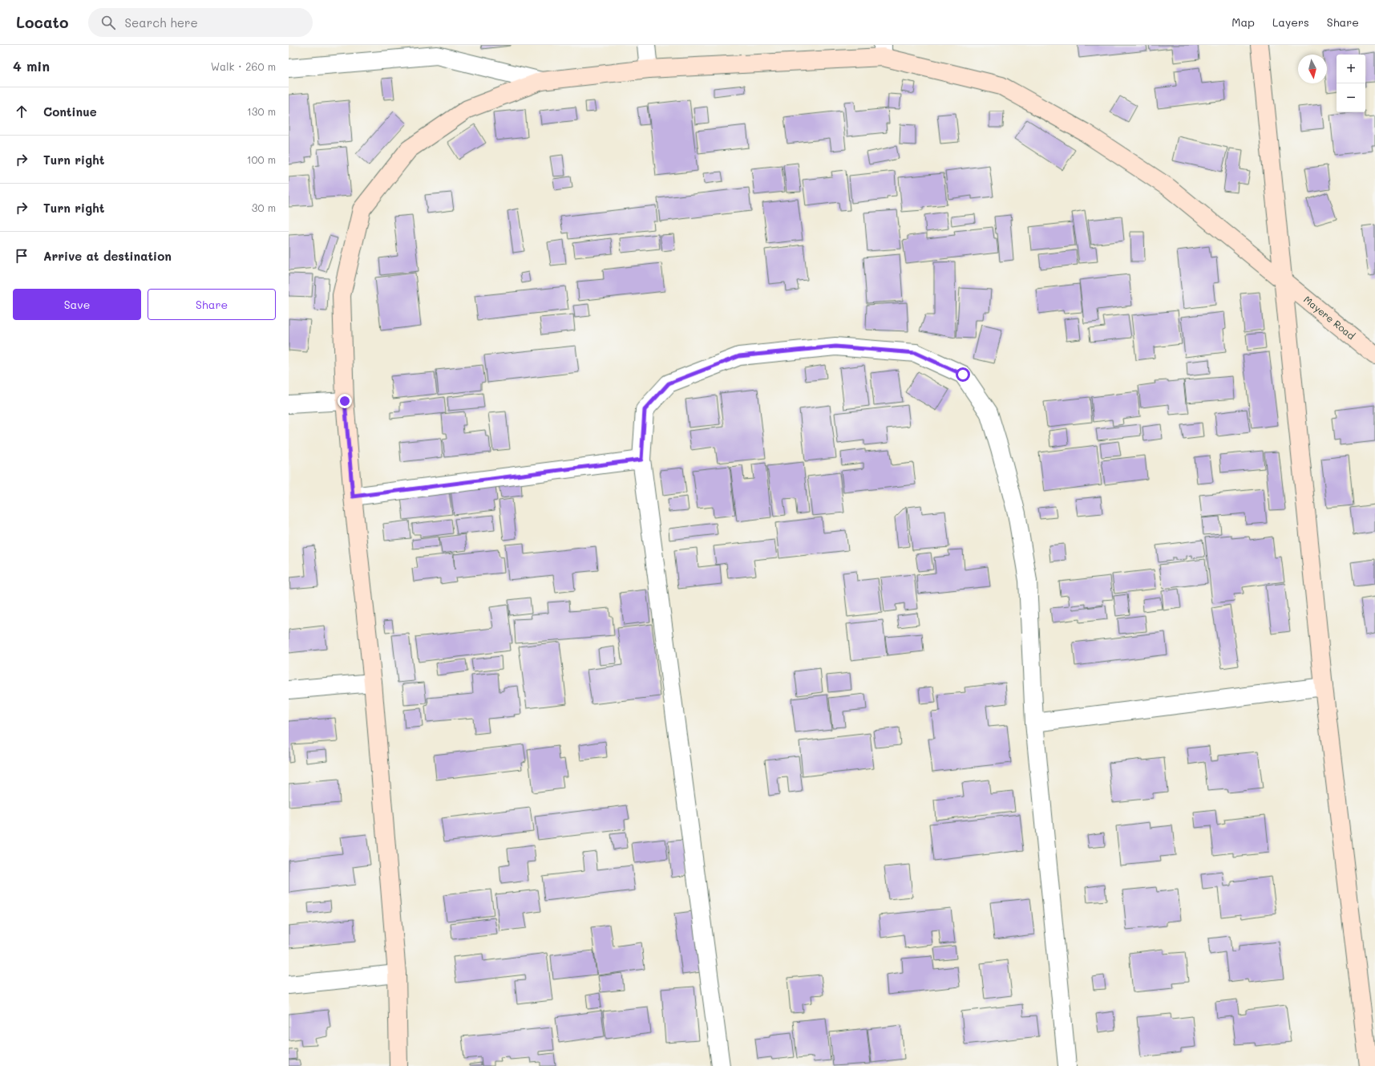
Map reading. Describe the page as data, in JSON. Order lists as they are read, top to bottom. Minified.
{"streets":{"street":["Mayere Road"]},"north":"bottom","page":{"header":"Locato","search":"Search here","nav":["Map","Layers","Share"],"heading":["4 min","Walk · 260 m"],"map_buttons":["+","−"],"list":[["Continue","130 m"],["Turn right","100 m"],["Turn right","30 m"],"Arrive at destination"],"buttons":["Save","Share"]}}
